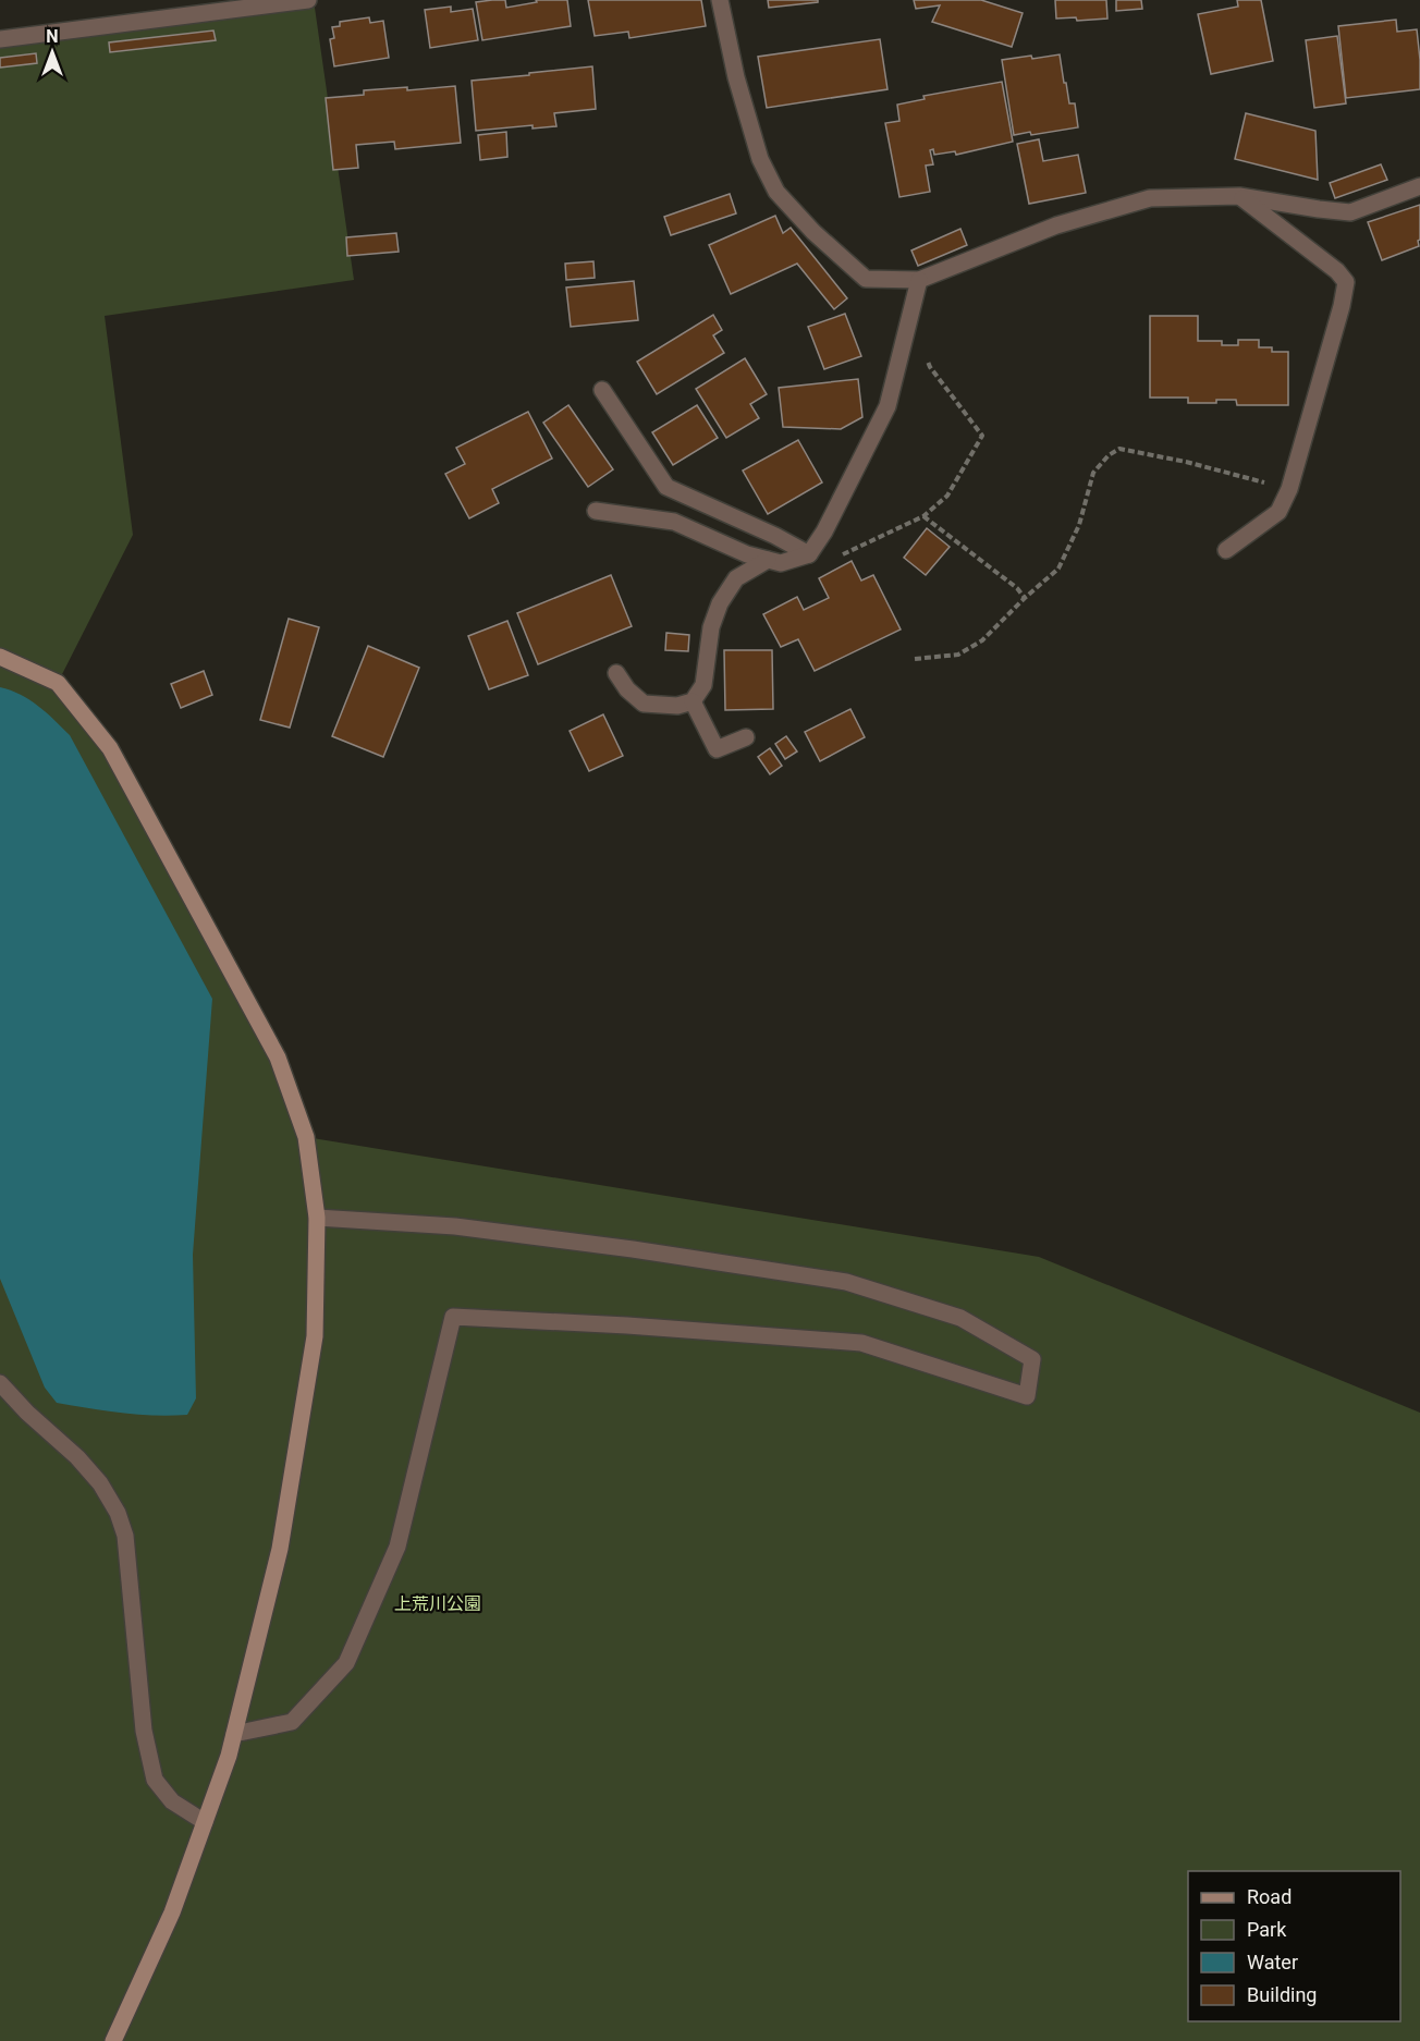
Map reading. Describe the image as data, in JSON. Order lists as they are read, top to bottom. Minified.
{"parks":["上荒川公園"],"legend":["Road","Park","Water","Building"],"north":"top"}
